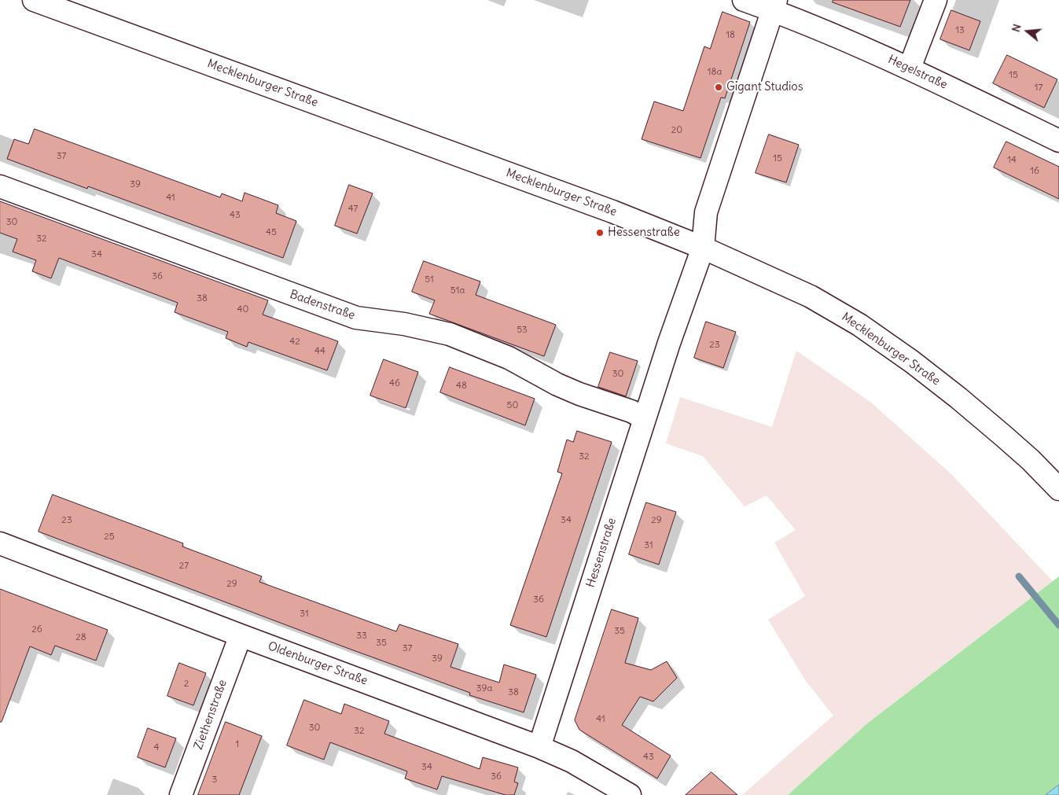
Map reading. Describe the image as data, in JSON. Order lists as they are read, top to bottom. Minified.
{"streets":{"street":["Hegelstraße","Mecklenburger Straße","Badenstraße","Hessenstraße","Oldenburger Straße","Ziethenstraße"]},"crossings":[["Hegelstraße","Hessenstraße"],["Mecklenburger Straße","Hessenstraße"],["Badenstraße","Hessenstraße"],["Hessenstraße","Oldenburger Straße"],["Oldenburger Straße","Ziethenstraße"]],"places":["Gigant Studios","Hessenstraße"],"house_numbers":["13","18","18a","15","17","20","37","15","14","16","39","41","47","43","30","45","32","34","36","51","51a","38","40","53","42","23","44","30","46","48","50","32","23","34","29","25","31","27","29","36","31","26","35","33","28","35","37","39","2","39a","38","41","30","32","1","4","43","34","36","3"],"north":"left"}
